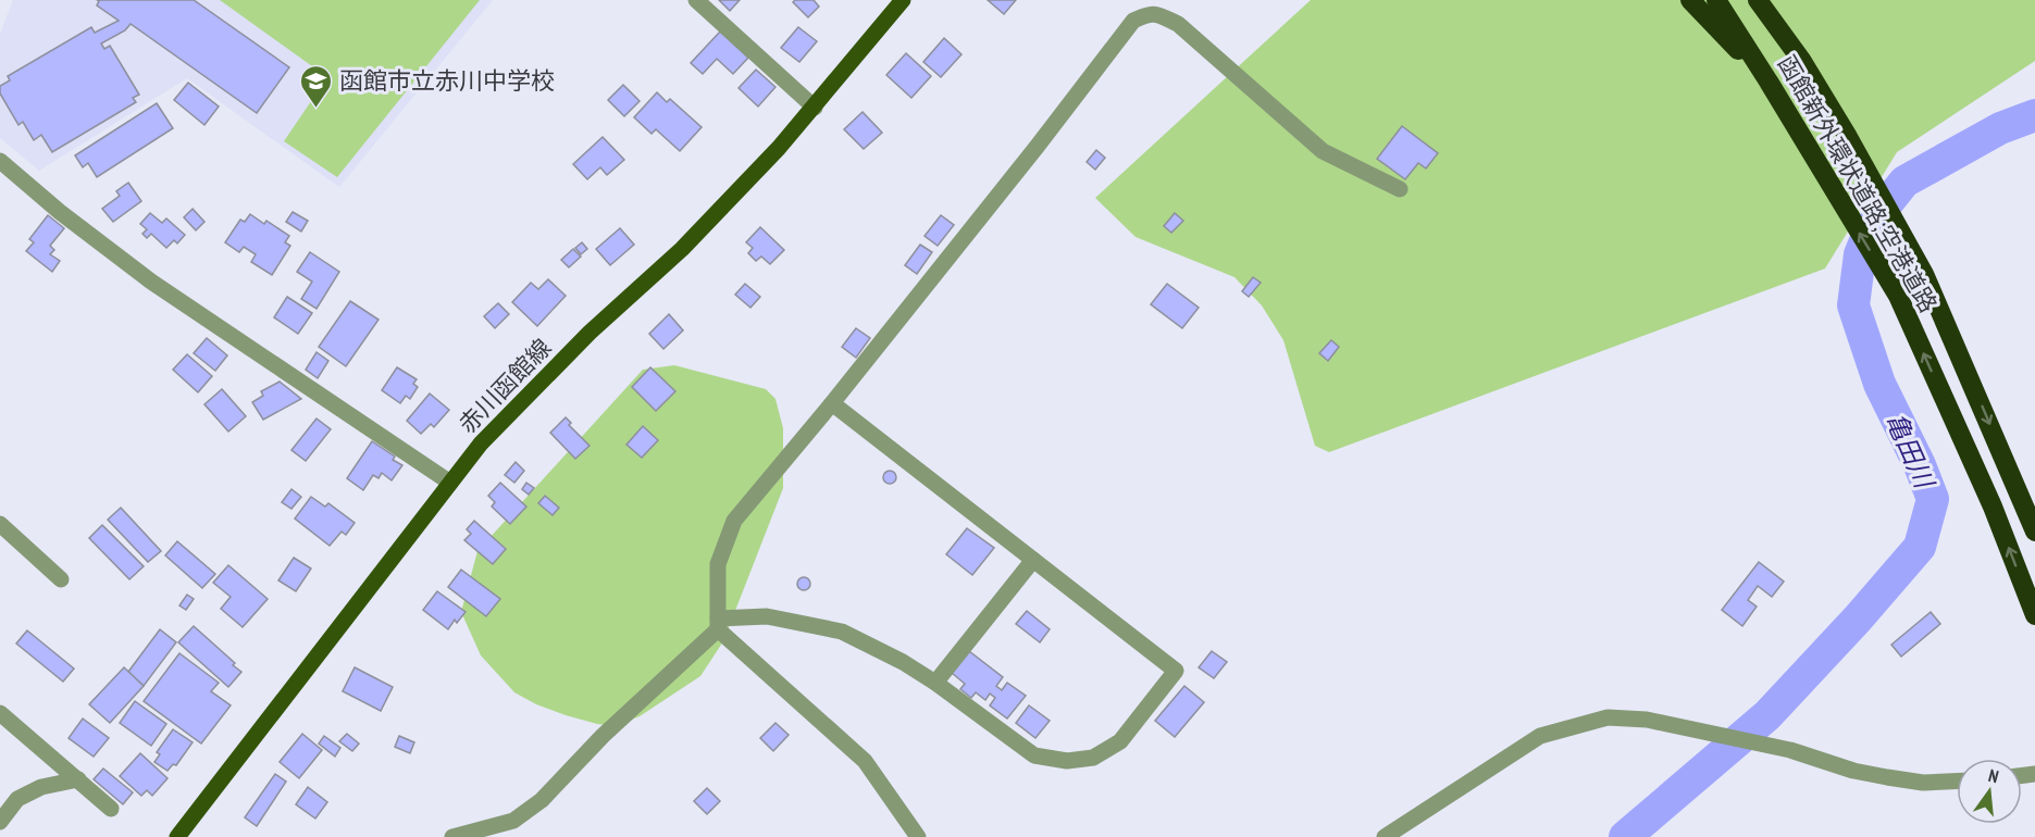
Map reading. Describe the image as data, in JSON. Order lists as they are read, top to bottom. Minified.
{"streets":{"highway":["函館新外環状道路;空港道路"],"main road":["赤川函館線"]},"water":["亀田川"],"places":{"school or university":["函館市立赤川中学校"]},"north":"top"}
